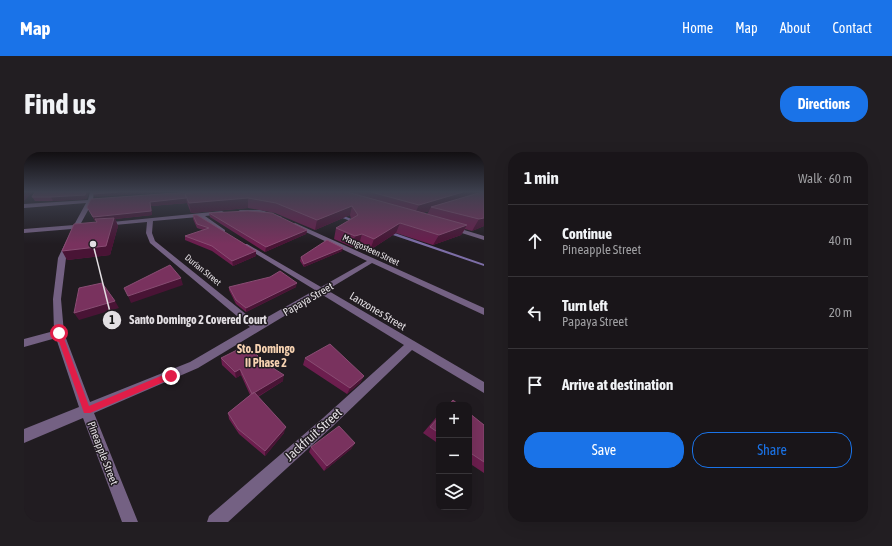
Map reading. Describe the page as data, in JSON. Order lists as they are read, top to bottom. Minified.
{"streets":{"street":["Mangosteen Street","Durian Street","Papaya Street","Lanzones Street","Jackfruit Street","Pineapple Street"]},"crossings":[["Mangosteen Street","Papaya Street"],["Durian Street","Papaya Street"],["Papaya Street","Lanzones Street"],["Papaya Street","Pineapple Street"],["Lanzones Street","Jackfruit Street"]],"districts":["Sto. Domingo II Phase 2"],"places":["Santo Domingo 2 Covered Court"],"page":{"header":"Map","nav":["Home","Map","About","Contact"],"buttons":["Directions",["Save","Share"]],"title":"Find us","heading":["1 min","Walk · 60 m"],"list":[["Continue","Pineapple Street","40 m"],["Turn left","Papaya Street","20 m"],"Arrive at destination"],"map_buttons":["+","−"]}}
